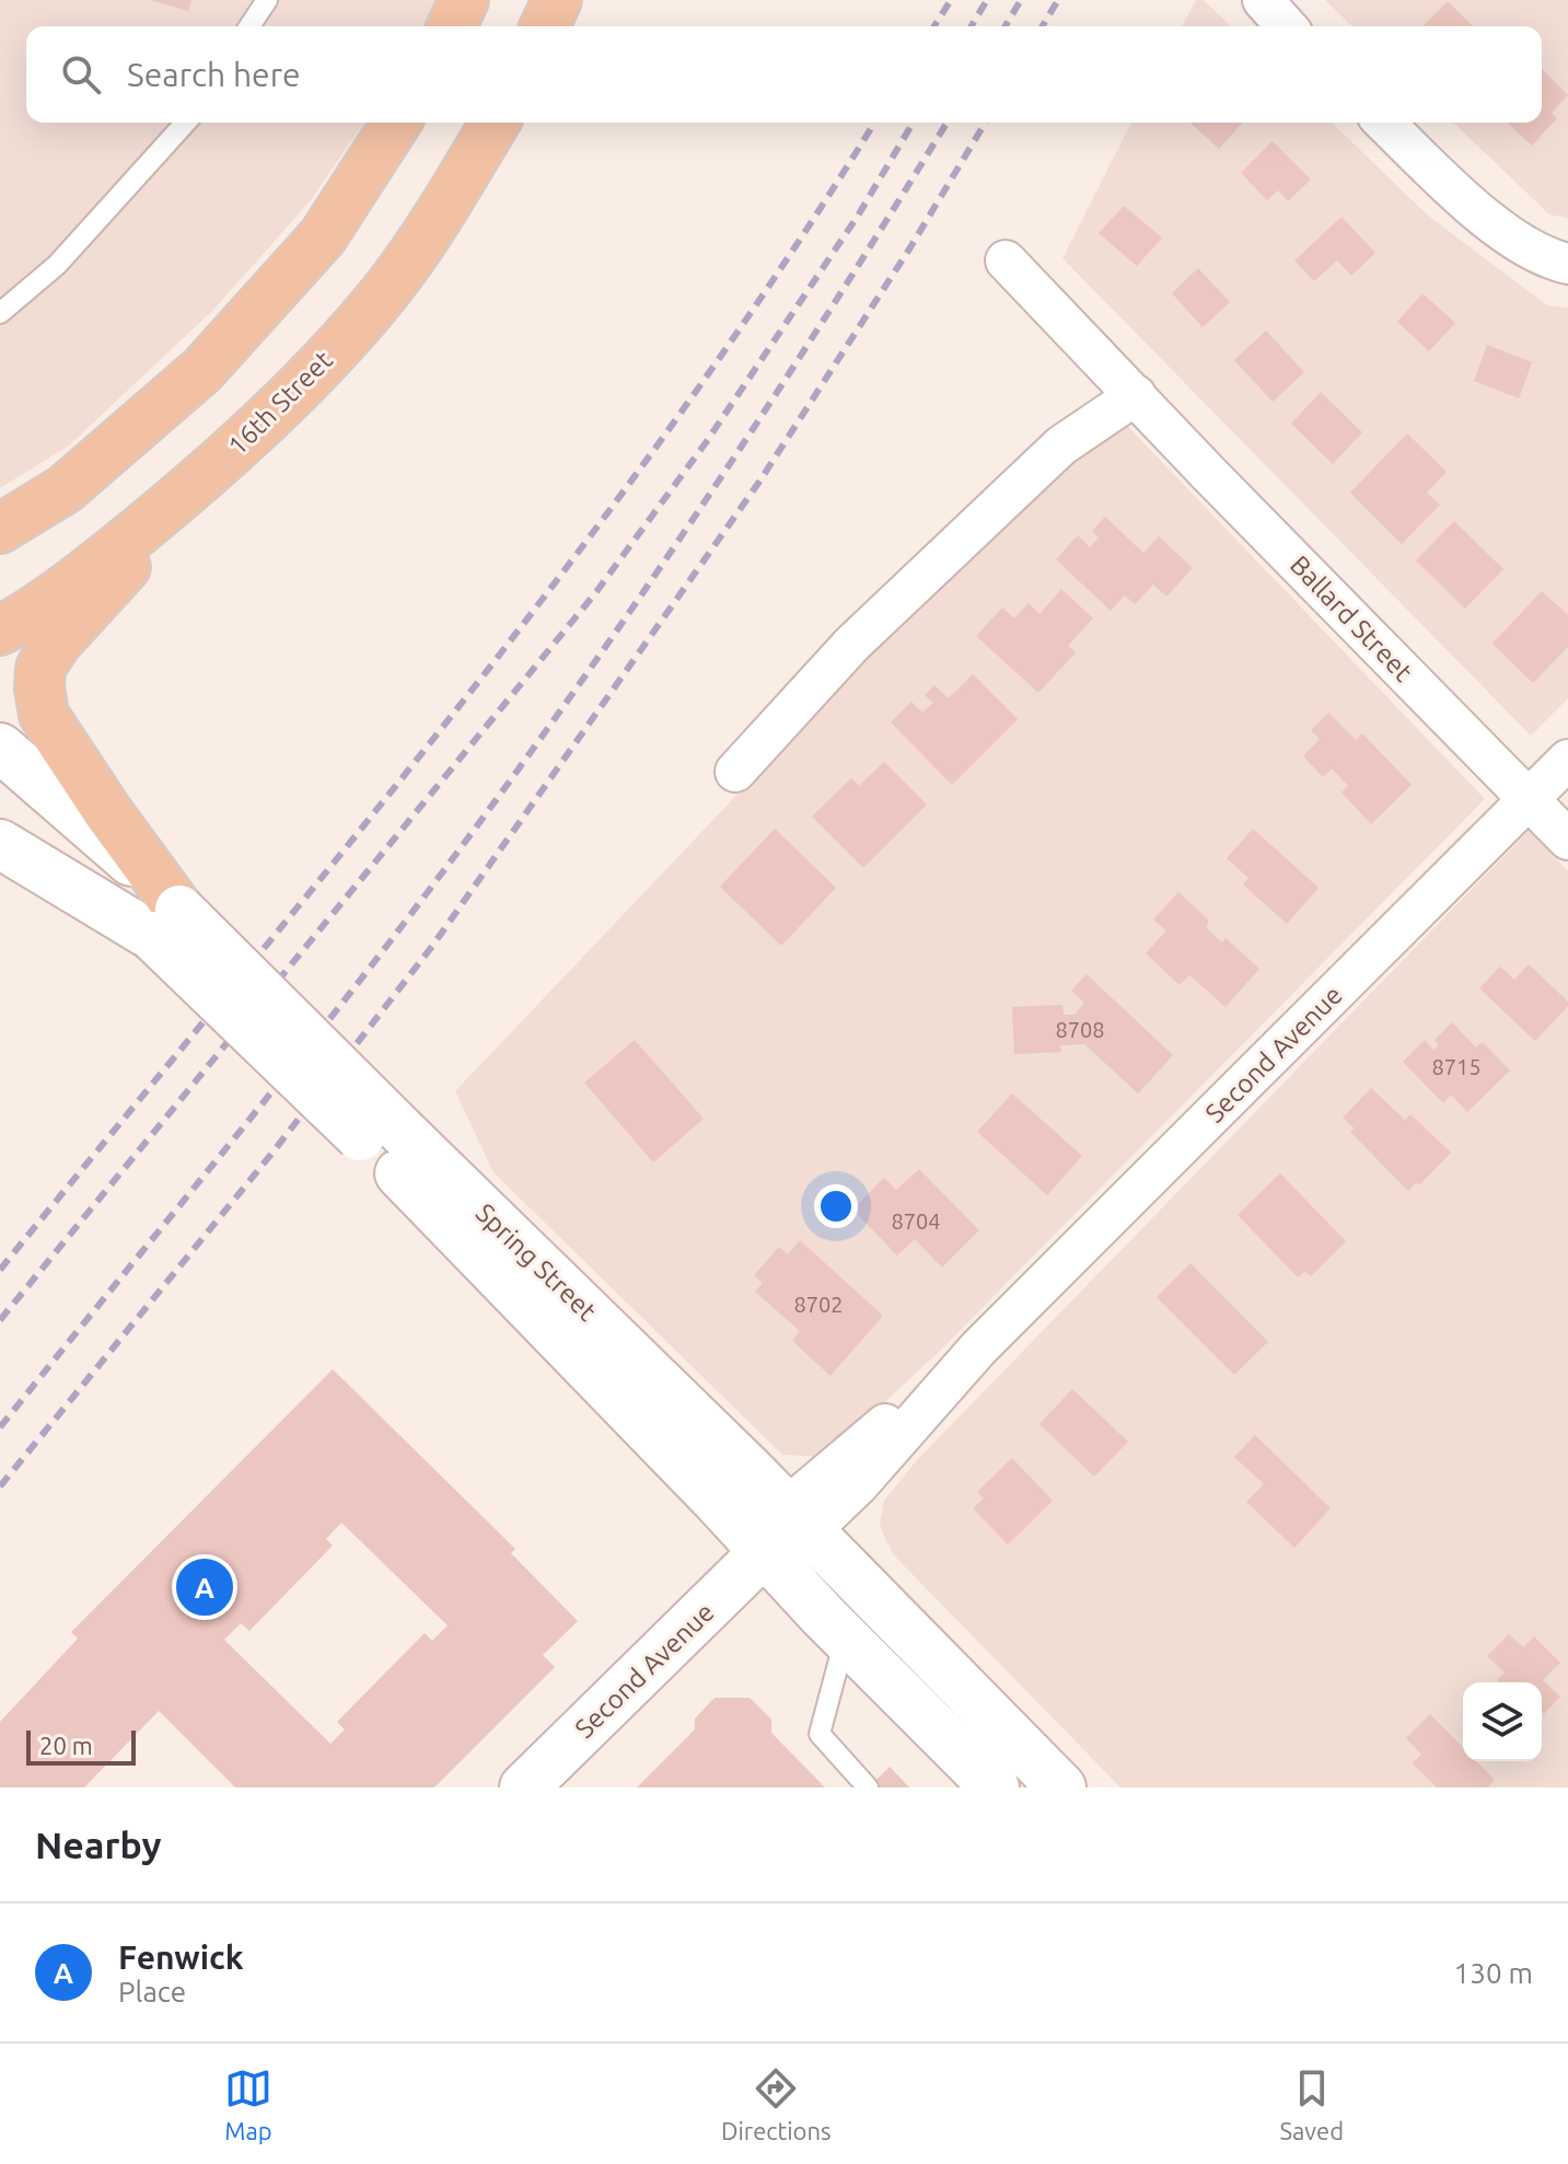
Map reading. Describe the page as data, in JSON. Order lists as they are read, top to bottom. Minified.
{"streets":{"main road":["16th Street","Second Avenue","Spring Street"],"street":["Ballard Street"]},"crossings":[["Ballard Street","Second Avenue"],["Second Avenue","Spring Street"]],"house_numbers":["8708","8715","8704","8702"],"scale_bar":"20 m","page":{"search":"Search here","pins":"A","scale":"20 m","heading":"Nearby","list":[{"mark":"A","name":"Fenwick","note":"Place","value":"130 m"}],"nav":["Map","Directions","Saved"]}}
